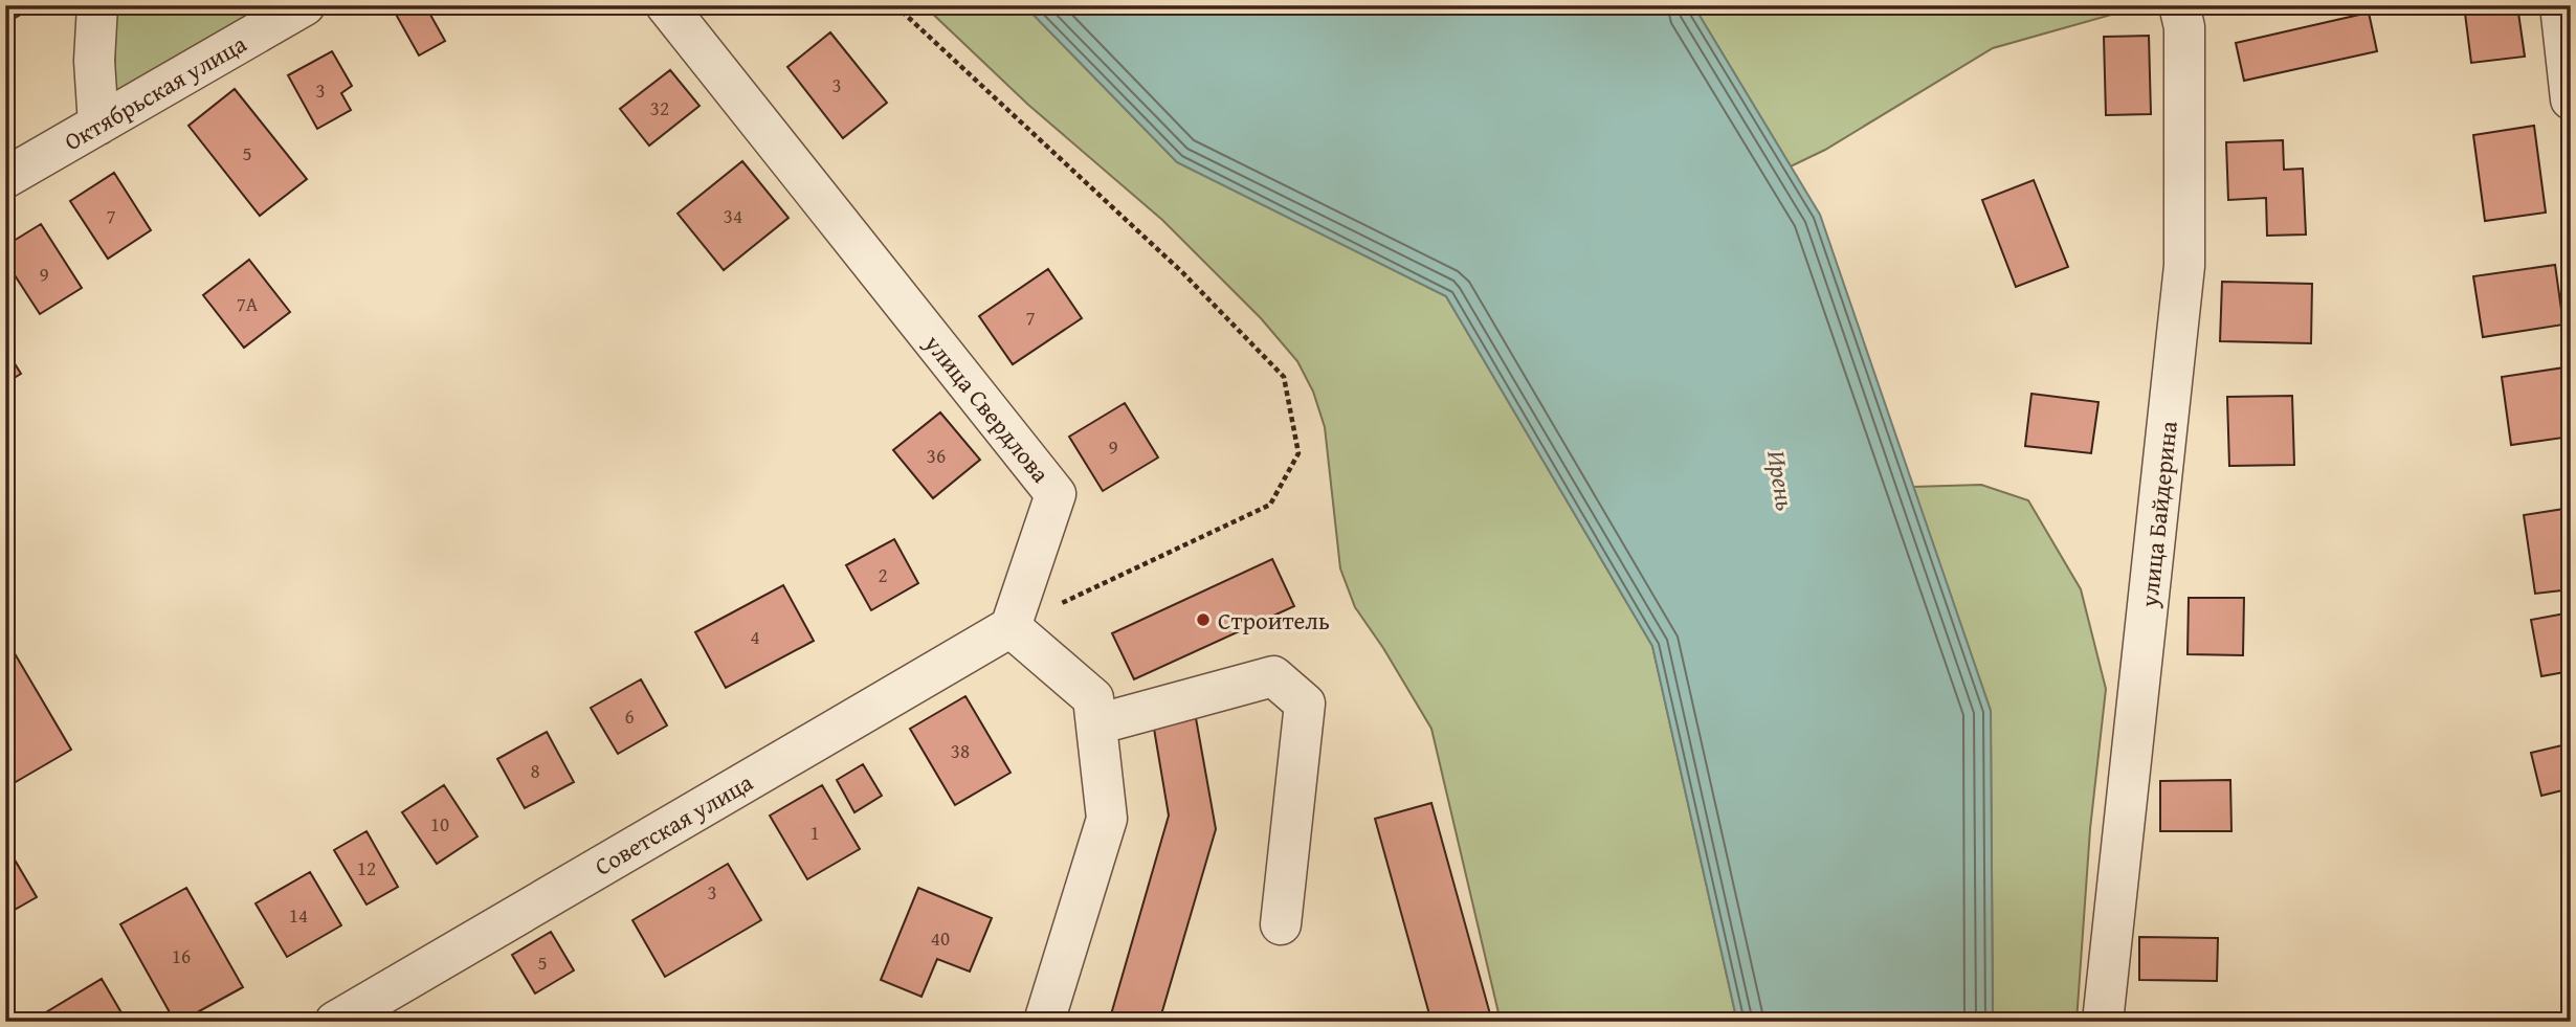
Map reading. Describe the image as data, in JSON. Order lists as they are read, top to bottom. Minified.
{"streets":{"street":["Октябрьская улица","улица Свердлова","улица Байдерина","Советская улица"]},"crossings":[["улица Свердлова","Советская улица"]],"water":["Ирень"],"places":["Строитель"],"house_numbers":["3","3","32","5","7","34","9","7А","7","9","36","2","4","6","38","8","10","1","12","3","14","40","16","5"]}
